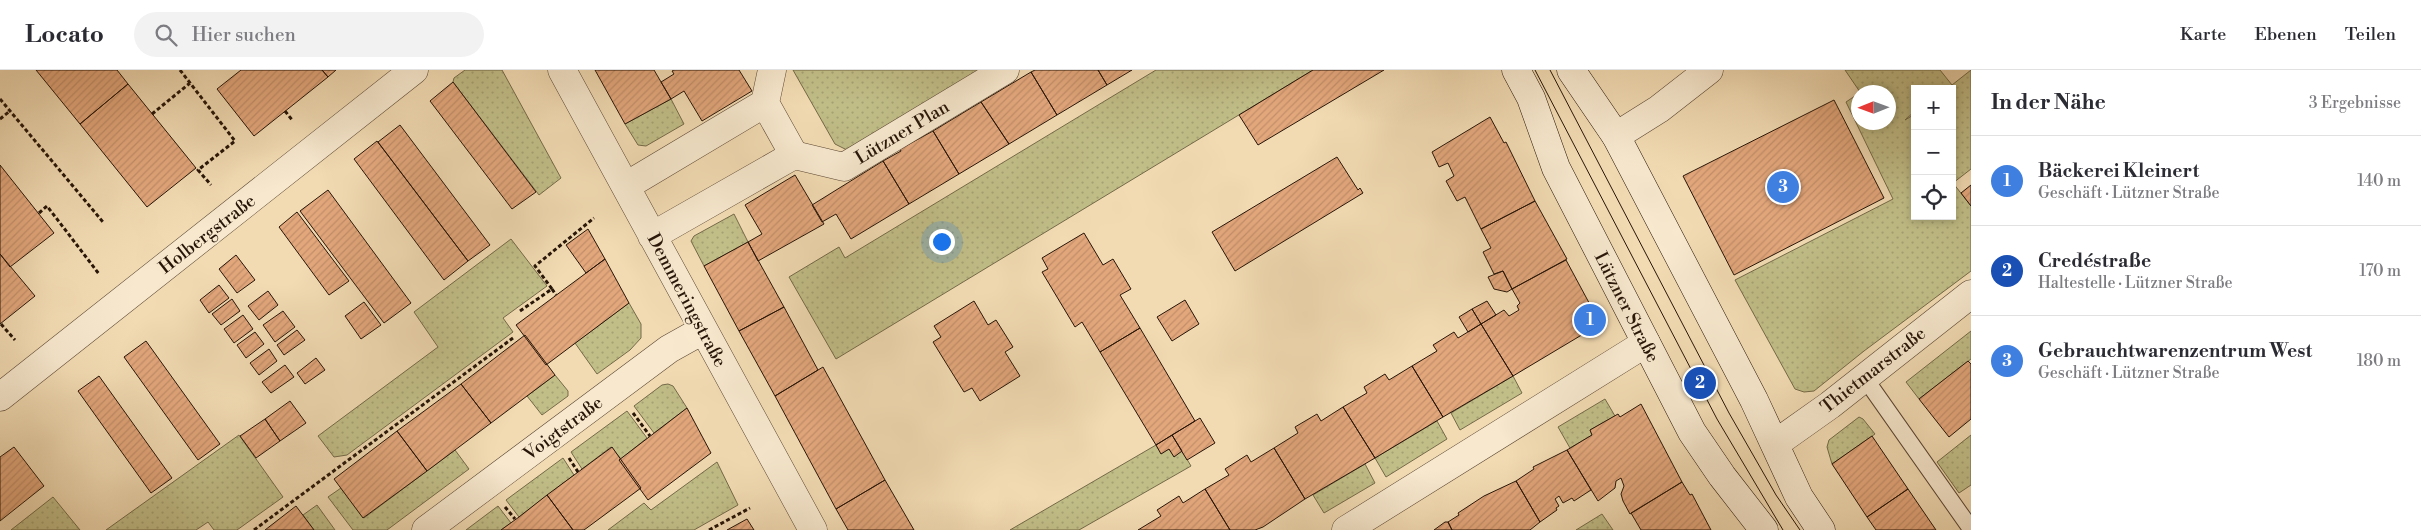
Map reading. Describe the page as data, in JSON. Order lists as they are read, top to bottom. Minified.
{"streets":{"street":["Lützner Plan","Holbergstraße","Demmeringstraße","Lützner Straße","Thietmarstraße","Voigtstraße"]},"crossings":[["Demmeringstraße","Voigtstraße"]],"north":"left","page":{"header":"Locato","search":"Hier suchen","nav":["Karte","Ebenen","Teilen"],"heading":["In der Nähe","3 Ergebnisse"],"map_buttons":["+","−"],"list":[{"mark":"1","name":"Bäckerei Kleinert","note":"Geschäft · Lützner Straße","value":"140 m"},{"mark":"2","name":"Credéstraße","note":"Haltestelle · Lützner Straße","value":"170 m"},{"mark":"3","name":"Gebrauchtwarenzentrum West","note":"Geschäft · Lützner Straße","value":"180 m"}],"pins":["3","1","2"]}}
